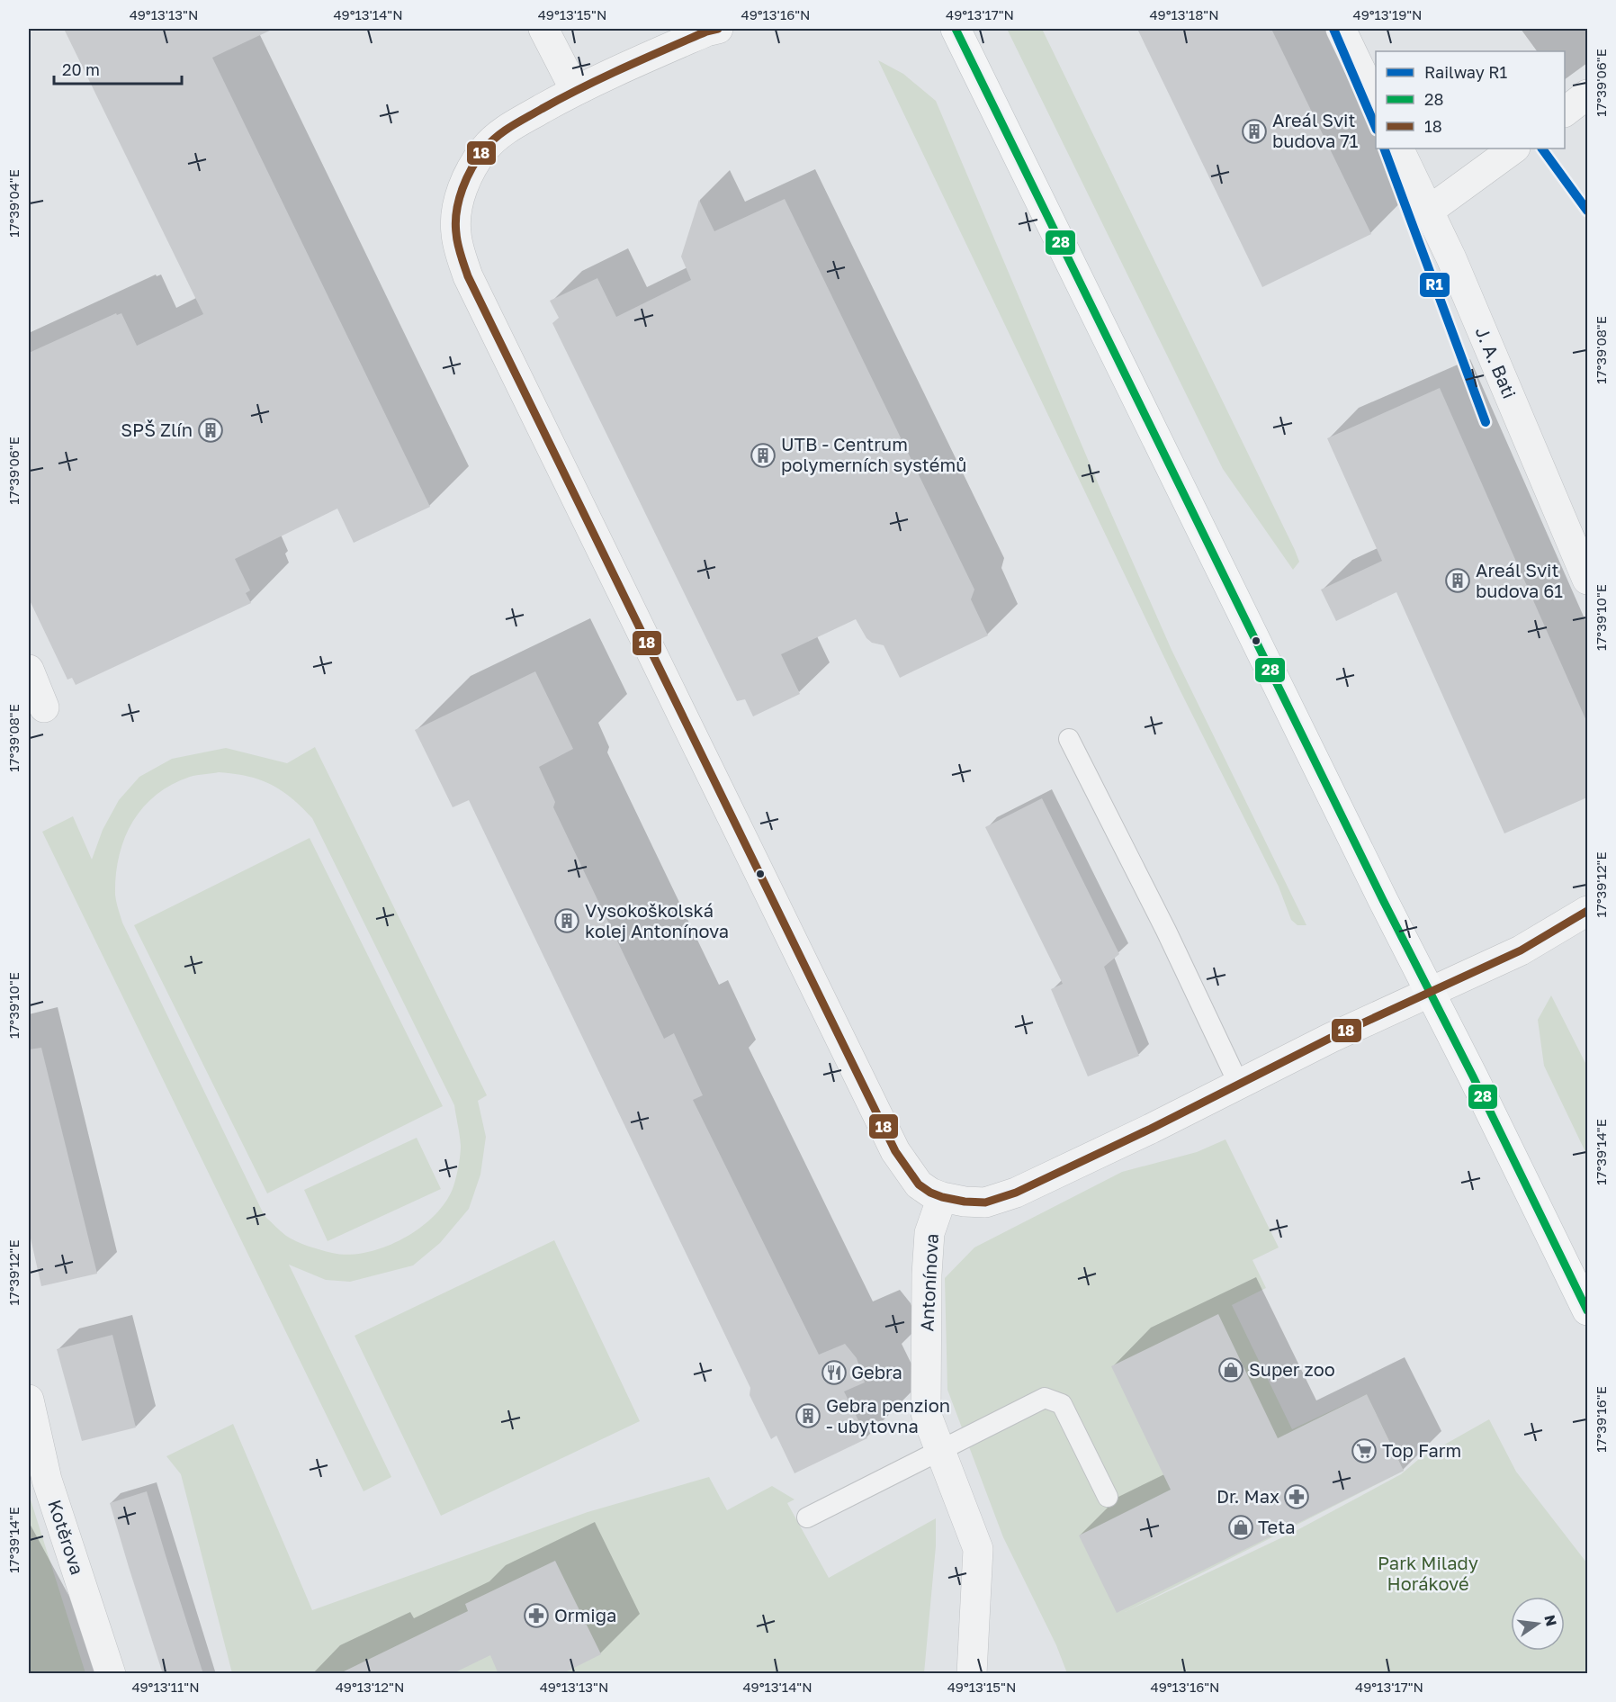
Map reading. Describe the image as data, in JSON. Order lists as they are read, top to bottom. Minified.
{"streets":{"street":["J. A. Bati","Antonínova","Kotěrova"]},"parks":["Park Milady Horákové"],"places":{"building":["Areál Svit budova 71","SPŠ Zlín","UTB - Centrum polymerních systémů","Areál Svit budova 61","Vysokoškolská kolej Antonínova","Gebra penzion - ubytovna"],"shop":["Super zoo","Teta"],"restaurant":["Gebra"],"supermarket":["Top Farm"],"pharmacy":["Dr. Max","Ormiga"]},"lines":["rail line R1","transit line 28","transit line 18"],"legend":["Railway R1","28","18"],"scale_bar":"20 m","north":"right","coordinates":["49°13'13\"N","49°13'14\"N","49°13'15\"N","49°13'16\"N","49°13'17\"N","49°13'18\"N","49°13'19\"N","17°39'06\"E","17°39'04\"E","17°39'08\"E","17°39'10\"E","17°39'12\"E","17°39'14\"E","17°39'16\"E","49°13'11\"N","49°13'12\"N"]}
